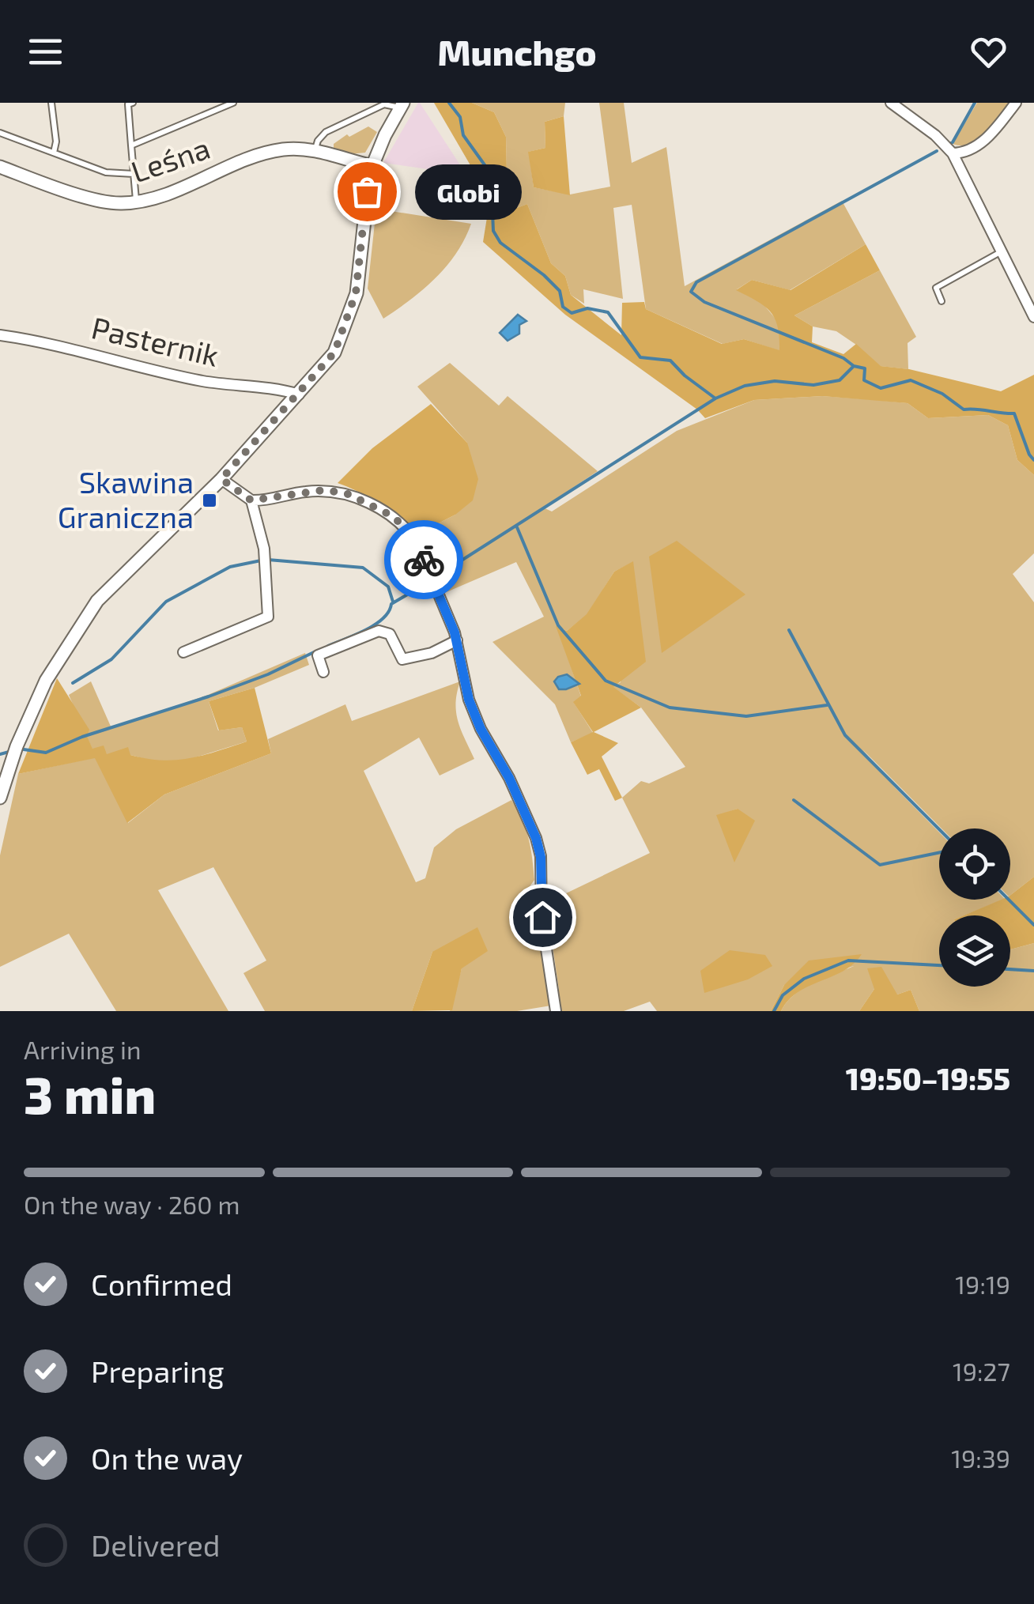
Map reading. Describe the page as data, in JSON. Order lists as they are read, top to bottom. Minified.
{"streets":{"street":["Leśna","Pasternik"]},"places":{"other":["Globi"],"transit":["Skawina Graniczna"]},"page":{"header":"Munchgo","bubble":"Globi","heading":["3 min","Arriving in","19:50–19:55"],"bar":"On the way · 260 m","list":[["Confirmed","19:19"],["Preparing","19:27"],["On the way","19:39"],"Delivered"]}}
